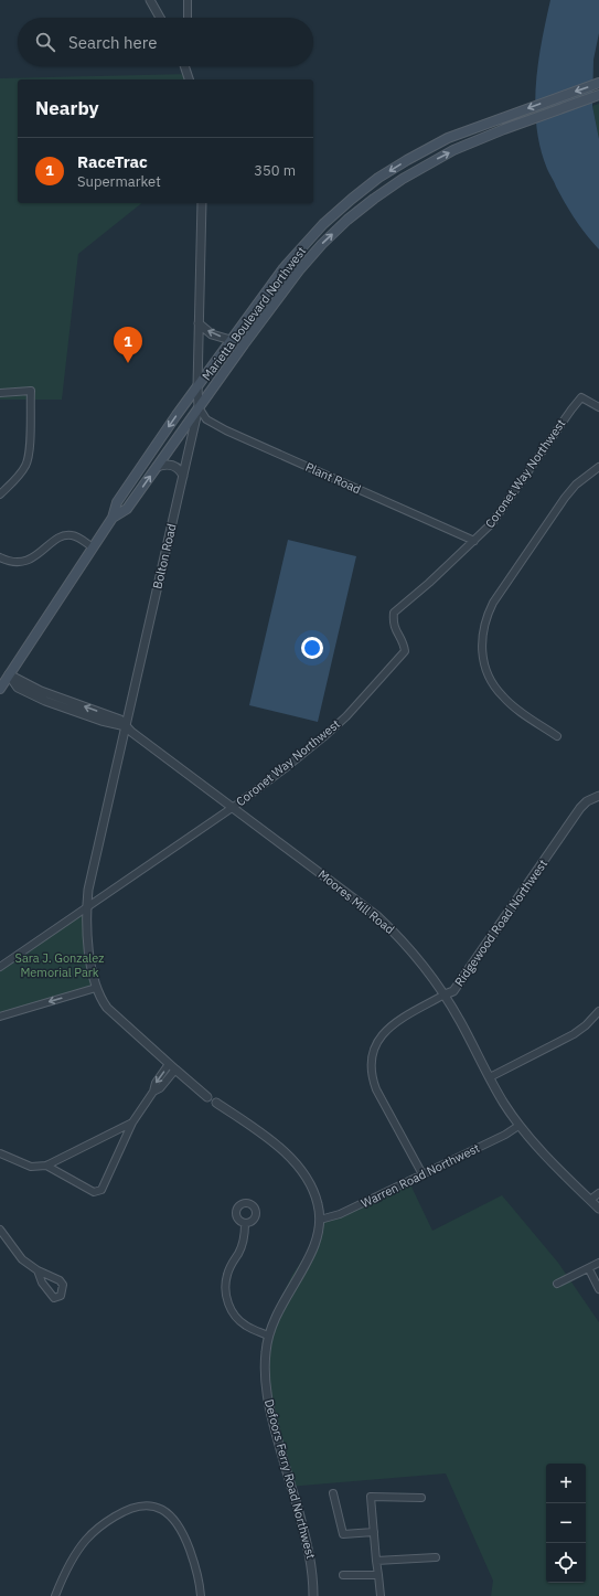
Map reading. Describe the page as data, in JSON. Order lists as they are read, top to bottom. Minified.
{"streets":{"main road":["Marietta Boulevard Northwest"],"street":["Coronet Way Northwest","Plant Road","Bolton Road","Moores Mill Road","Ridgewood Road Northwest","Warren Road Northwest","Defoors Ferry Road Northwest"]},"crossings":[["Marietta Boulevard Northwest","Plant Road"],["Marietta Boulevard Northwest","Bolton Road"],["Coronet Way Northwest","Plant Road"],["Coronet Way Northwest","Bolton Road"],["Coronet Way Northwest","Moores Mill Road"],["Plant Road","Bolton Road"],["Bolton Road","Moores Mill Road"],["Moores Mill Road","Ridgewood Road Northwest"],["Moores Mill Road","Warren Road Northwest"],["Ridgewood Road Northwest","Warren Road Northwest"],["Warren Road Northwest","Defoors Ferry Road Northwest"]],"parks":["Sara J. Gonzalez Memorial Park"],"page":{"search":"Search here","heading":"Nearby","list":[{"mark":"1","name":"RaceTrac","note":"Supermarket","value":"350 m"}],"pins":"1","map_buttons":["+","−"]}}
